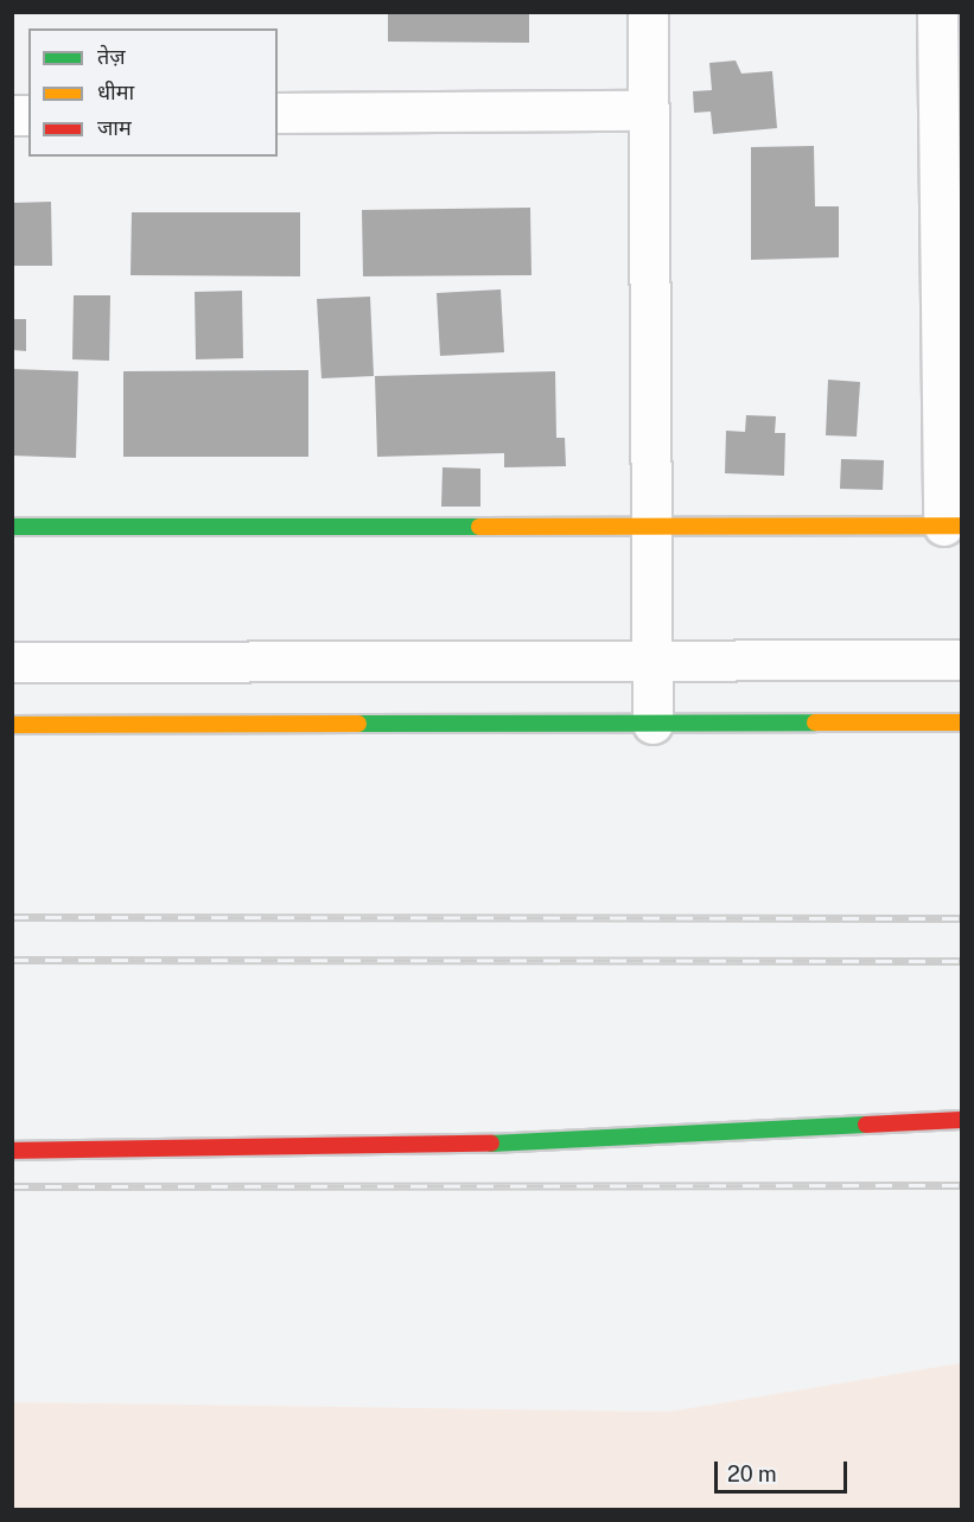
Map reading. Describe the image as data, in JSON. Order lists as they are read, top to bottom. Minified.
{"legend":["तेज़","धीमा","जाम"],"scale_bar":"20 m"}
